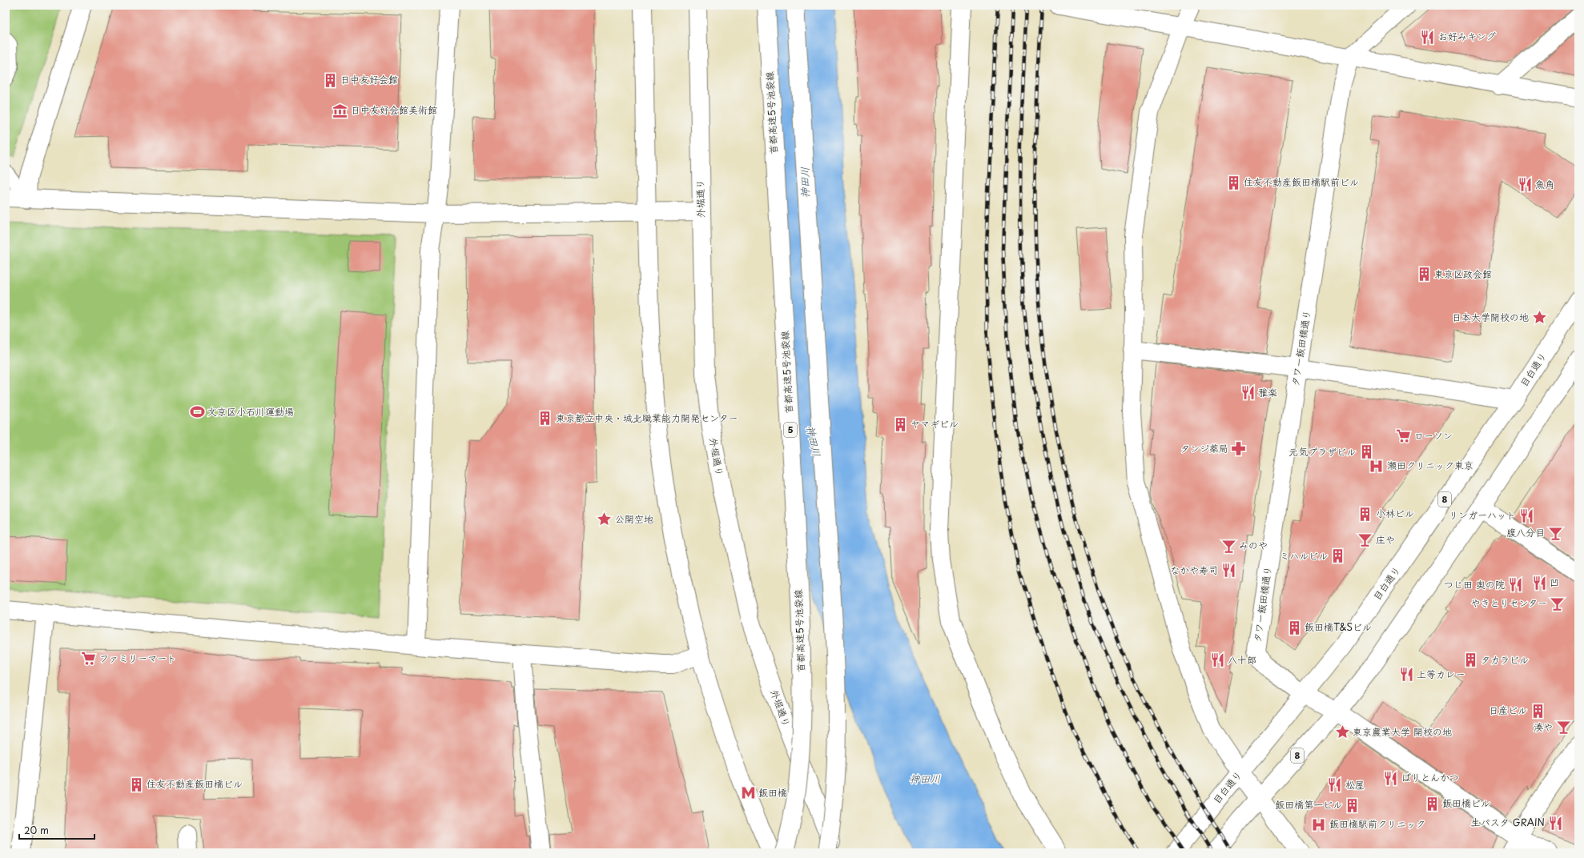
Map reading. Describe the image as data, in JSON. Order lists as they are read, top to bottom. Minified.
{"streets":{"main road":["首都高速5号池袋線","外堀通り","タワー飯田橋通り","目白通り","5","8"]},"crossings":[["タワー飯田橋通り","目白通り"],["タワー飯田橋通り","8"]],"water":["神田川"],"places":{"restaurant":["お好みキング","魚角","雅楽","リンガーハット","なかや寿司","凹","つじ田 奥の院","八十郎","上等カレー","ばりとんかつ","松屋","生パスタ GRAIN"],"building":["日中友好会館","住友不動産飯田橋駅前ビル","東京区政会館","東京都立中央・城北職業能力開発センター","ヤマギビル","元気プラザビル","小林ビル","ミハルビル","飯田橋T&Sビル","タカラビル","日産ビル","住友不動産飯田橋ビル","飯田橋ビル","飯田橋第一ビル"],"museum":["日中友好会館美術館"],"place":["日本大学開校の地","公開空地","東京農業大学 開校の地"],"sports":["文京区小石川運動場"],"supermarket":["ローソン","ファミリーマート"],"pharmacy":["タンジ薬局"],"hospital":["瀬田クリニック東京","飯田橋駅前クリニック"],"bar":["腹八分目","庄や","みのや","やきとりセンター","湊や"],"metro station":["飯田橋"]},"scale_bar":"20 m"}
